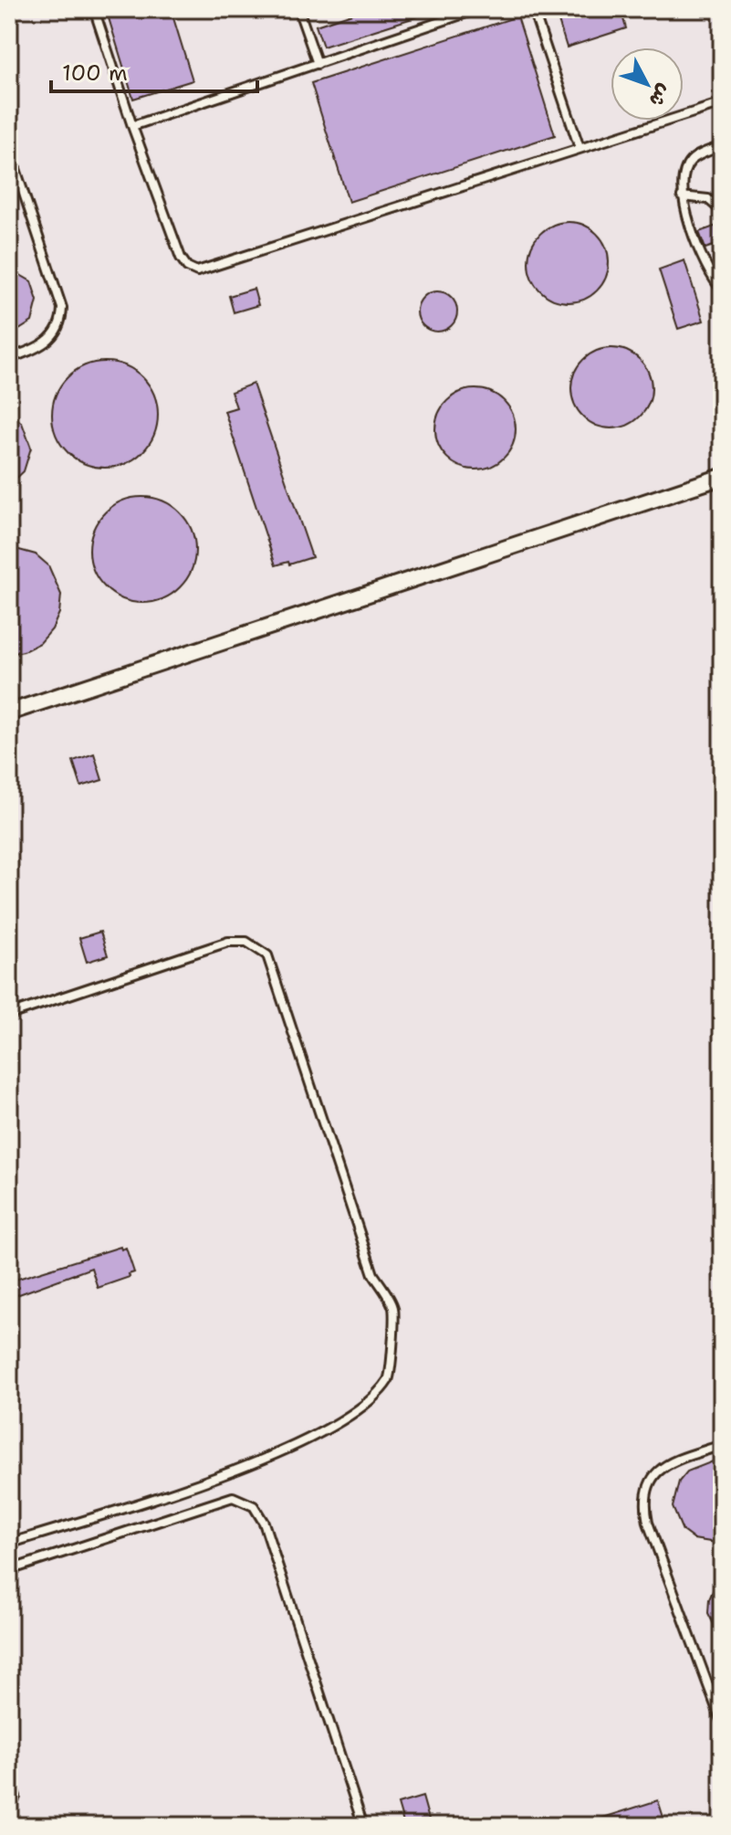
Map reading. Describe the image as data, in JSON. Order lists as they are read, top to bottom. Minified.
{"scale_bar":"100 m","north":"bottom right"}
